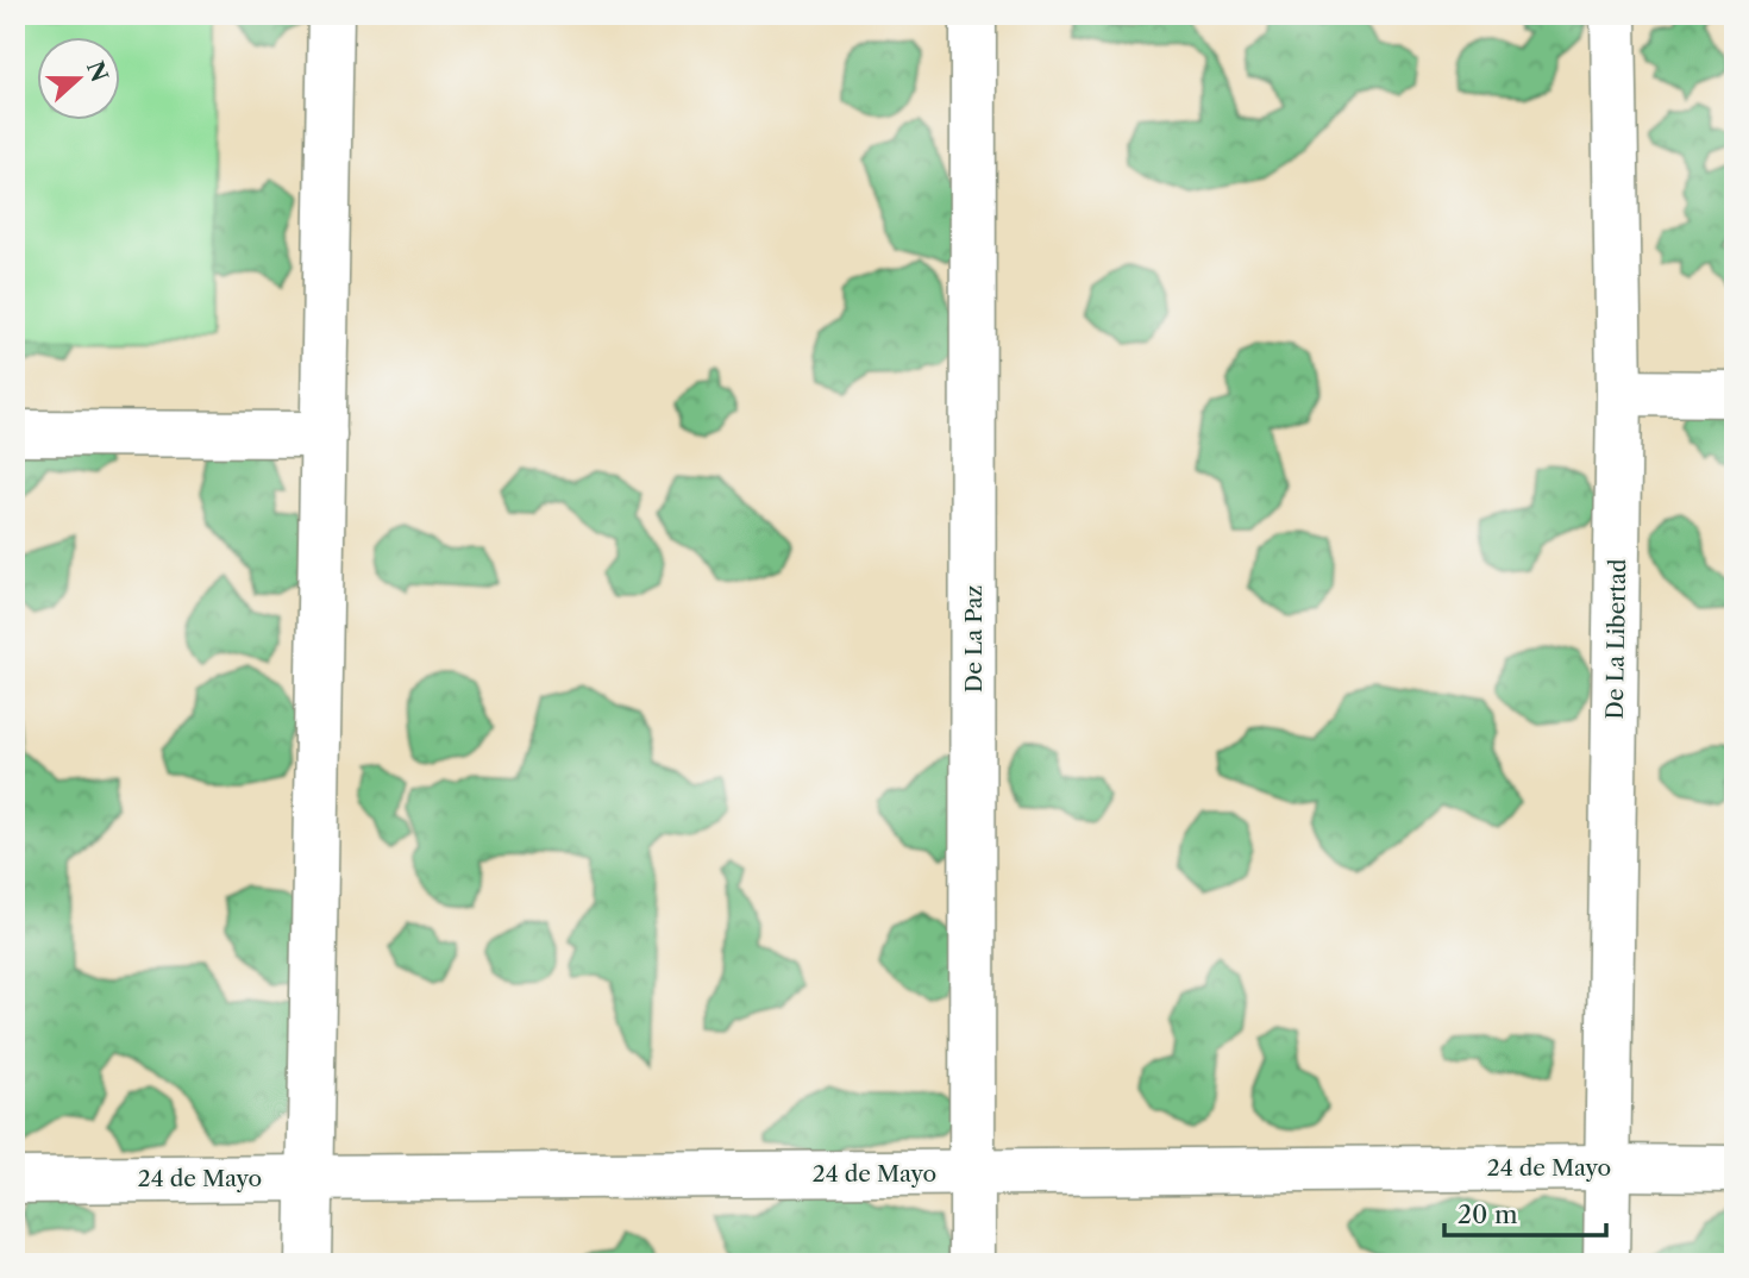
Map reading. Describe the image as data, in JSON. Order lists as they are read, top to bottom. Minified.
{"streets":{"street":["De La Paz","De La Libertad","24 de Mayo"]},"crossings":[["De La Paz","24 de Mayo"],["De La Libertad","24 de Mayo"]],"scale_bar":"20 m","north":"right"}
